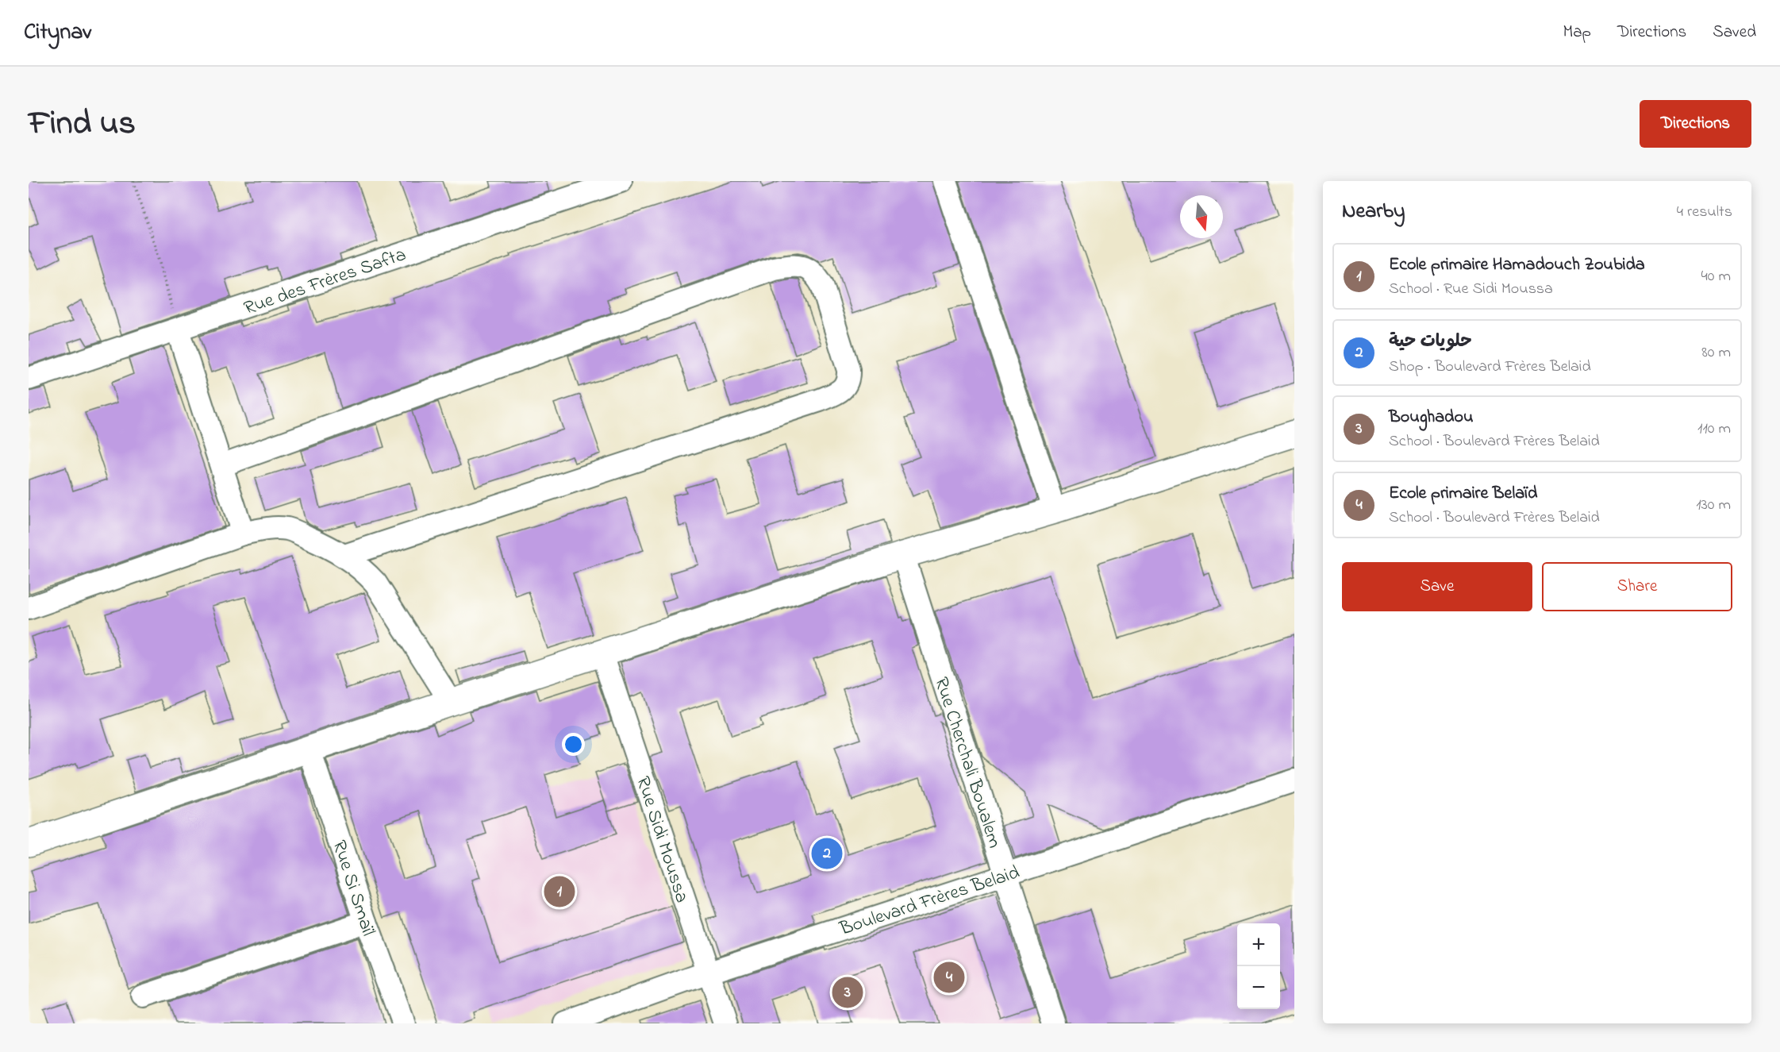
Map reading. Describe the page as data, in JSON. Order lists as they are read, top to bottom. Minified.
{"streets":{"street":["Rue des Frères Safta","Rue Cherchali Boualem","Rue Sidi Moussa","Rue Si Smaïl","Boulevard Frères Belaid"]},"crossings":[["Rue Cherchali Boualem","Boulevard Frères Belaid"],["Rue Sidi Moussa","Boulevard Frères Belaid"]],"north":"bottom","page":{"header":"Citynav","nav":["Map","Directions","Saved"],"title":"Find us","buttons":["Directions",["Save","Share"]],"heading":["Nearby","4 results"],"list":[{"mark":"1","name":"Ecole primaire Hamadouch Zoubida","note":"School · Rue Sidi Moussa","value":"40 m"},{"mark":"2","name":"حلويات حية","note":"Shop · Boulevard Frères Belaid","value":"80 m"},{"mark":"3","name":"Boughadou","note":"School · Boulevard Frères Belaid","value":"110 m"},{"mark":"4","name":"Ecole primaire Belaïd","note":"School · Boulevard Frères Belaid","value":"130 m"}],"pins":["2","1","4","3"],"map_buttons":["+","−"]}}
